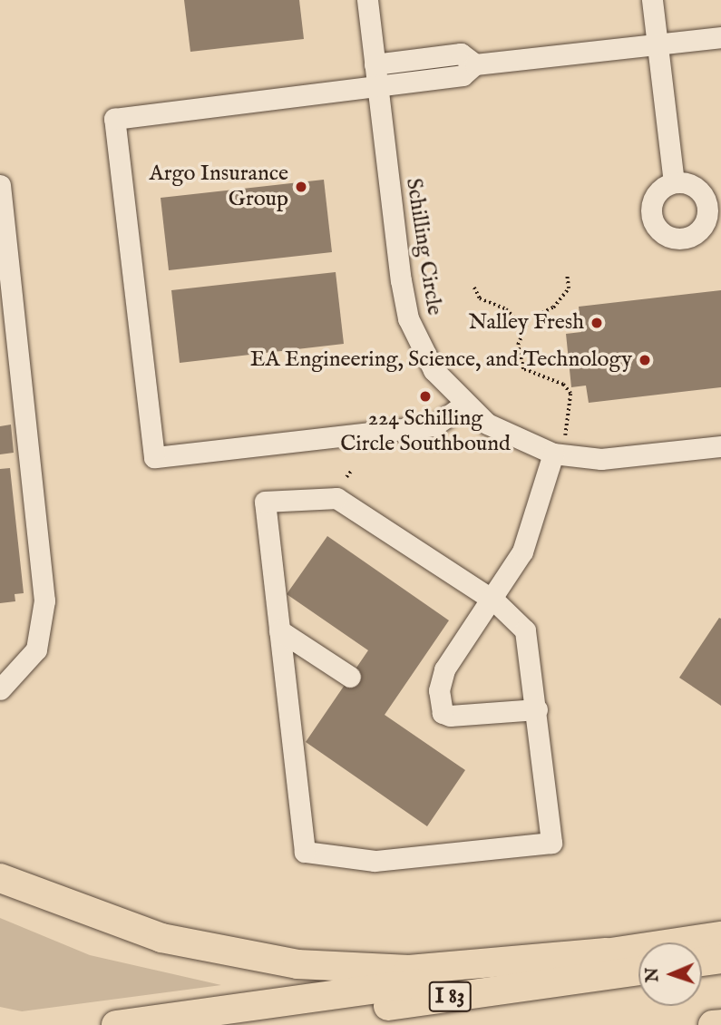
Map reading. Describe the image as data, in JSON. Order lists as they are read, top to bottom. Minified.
{"streets":{"highway":["I 83"],"street":["Schilling Circle"]},"places":["Argo Insurance Group","Nalley Fresh","EA Engineering, Science, and Technology","224 Schilling Circle Southbound"],"north":"left"}
